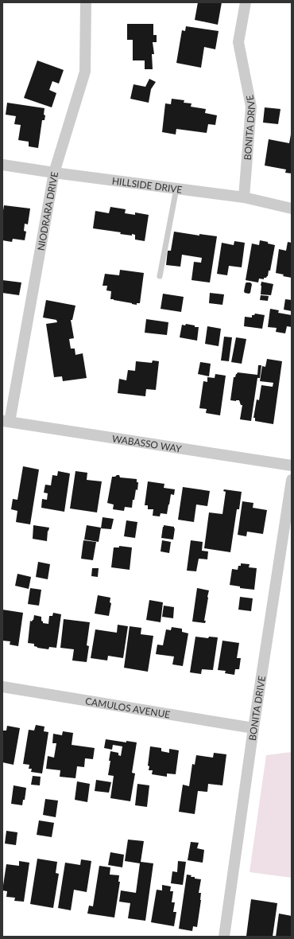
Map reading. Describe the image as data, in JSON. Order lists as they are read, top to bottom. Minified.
{"streets":{"street":["BONITA DRIVE","HILLSIDE DRIVE","NIODRARA DRIVE","WABASSO WAY","CAMULOS AVENUE"]},"crossings":[["BONITA DRIVE","HILLSIDE DRIVE"],["BONITA DRIVE","CAMULOS AVENUE"],["HILLSIDE DRIVE","NIODRARA DRIVE"],["NIODRARA DRIVE","WABASSO WAY"]]}
